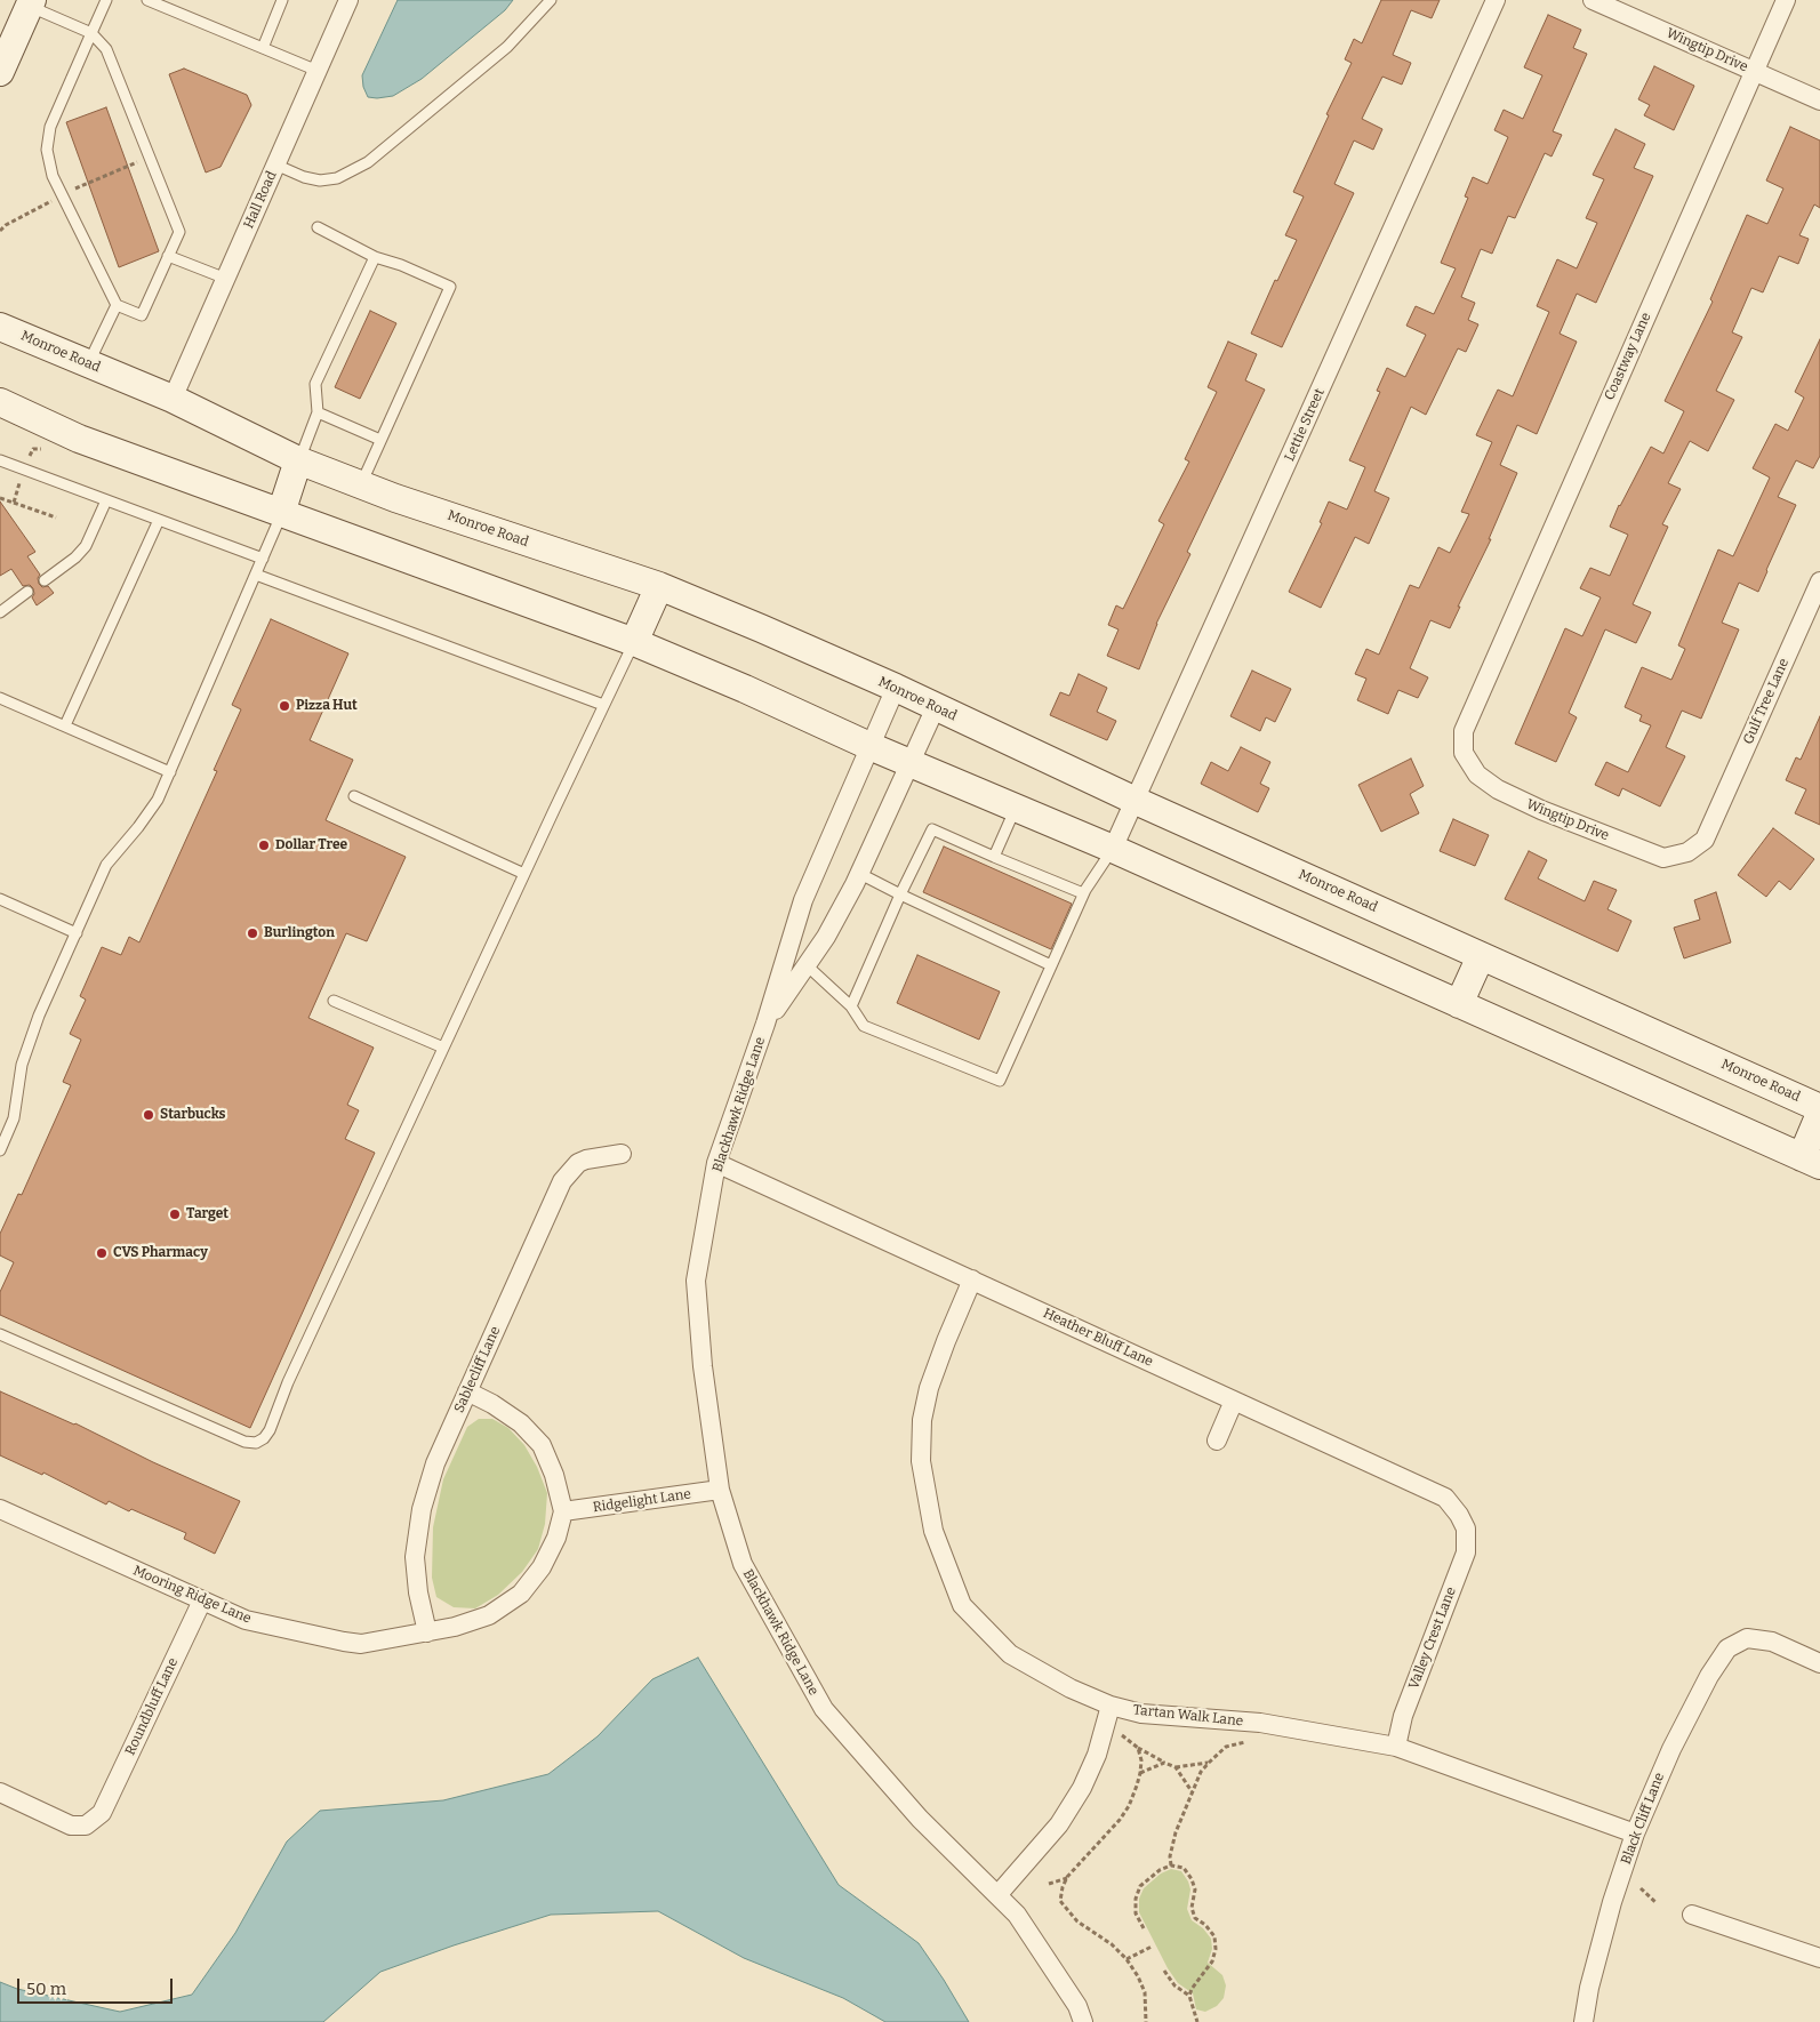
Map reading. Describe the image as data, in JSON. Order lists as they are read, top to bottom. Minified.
{"streets":{"main road":["Monroe Road"],"street":["Wingtip Drive","Hall Road","Coastway Lane","Lettie Street","Gulf Tree Lane","Blackhawk Ridge Lane","Heather Bluff Lane","Sablecliff Lane","Ridgelight Lane","Mooring Ridge Lane","Valley Crest Lane","Roundbluff Lane","Tartan Walk Lane","Black Cliff Lane"]},"crossings":[["Wingtip Drive","Coastway Lane"],["Wingtip Drive","Gulf Tree Lane"],["Hall Road","Monroe Road"],["Monroe Road","Lettie Street"],["Monroe Road","Blackhawk Ridge Lane"],["Blackhawk Ridge Lane","Heather Bluff Lane"],["Blackhawk Ridge Lane","Ridgelight Lane"],["Heather Bluff Lane","Valley Crest Lane"],["Heather Bluff Lane","Tartan Walk Lane"],["Sablecliff Lane","Mooring Ridge Lane"],["Ridgelight Lane","Mooring Ridge Lane"],["Mooring Ridge Lane","Roundbluff Lane"],["Valley Crest Lane","Tartan Walk Lane"],["Tartan Walk Lane","Black Cliff Lane"]],"places":["Pizza Hut","Dollar Tree","Burlington","Starbucks","Target","CVS Pharmacy"],"scale_bar":"50 m"}
